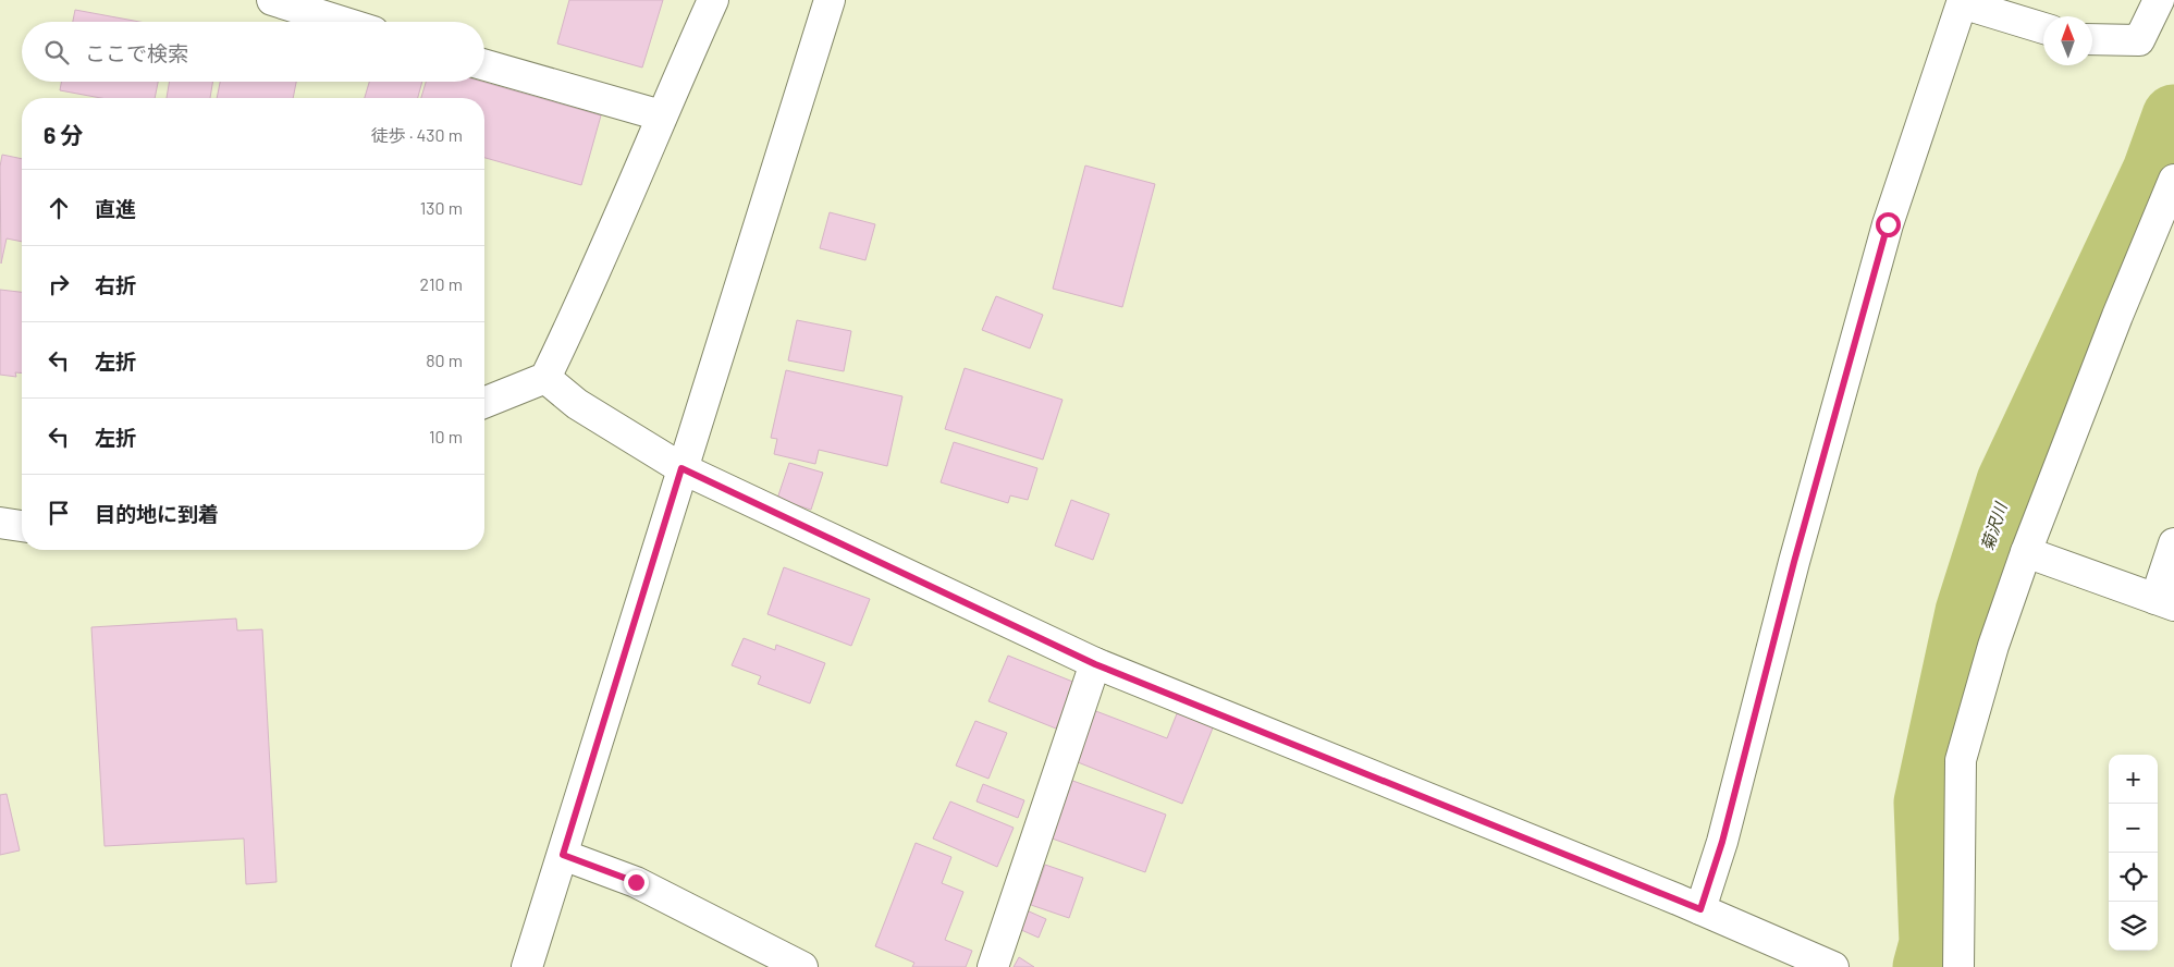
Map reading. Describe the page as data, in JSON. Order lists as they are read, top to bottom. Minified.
{"water":["菊沢川"],"north":"top","page":{"search":"ここで検索","heading":["6 分","徒歩 · 430 m"],"list":[["直進","130 m"],["右折","210 m"],["左折","80 m"],["左折","10 m"],"目的地に到着"],"map_buttons":["+","−"]}}
